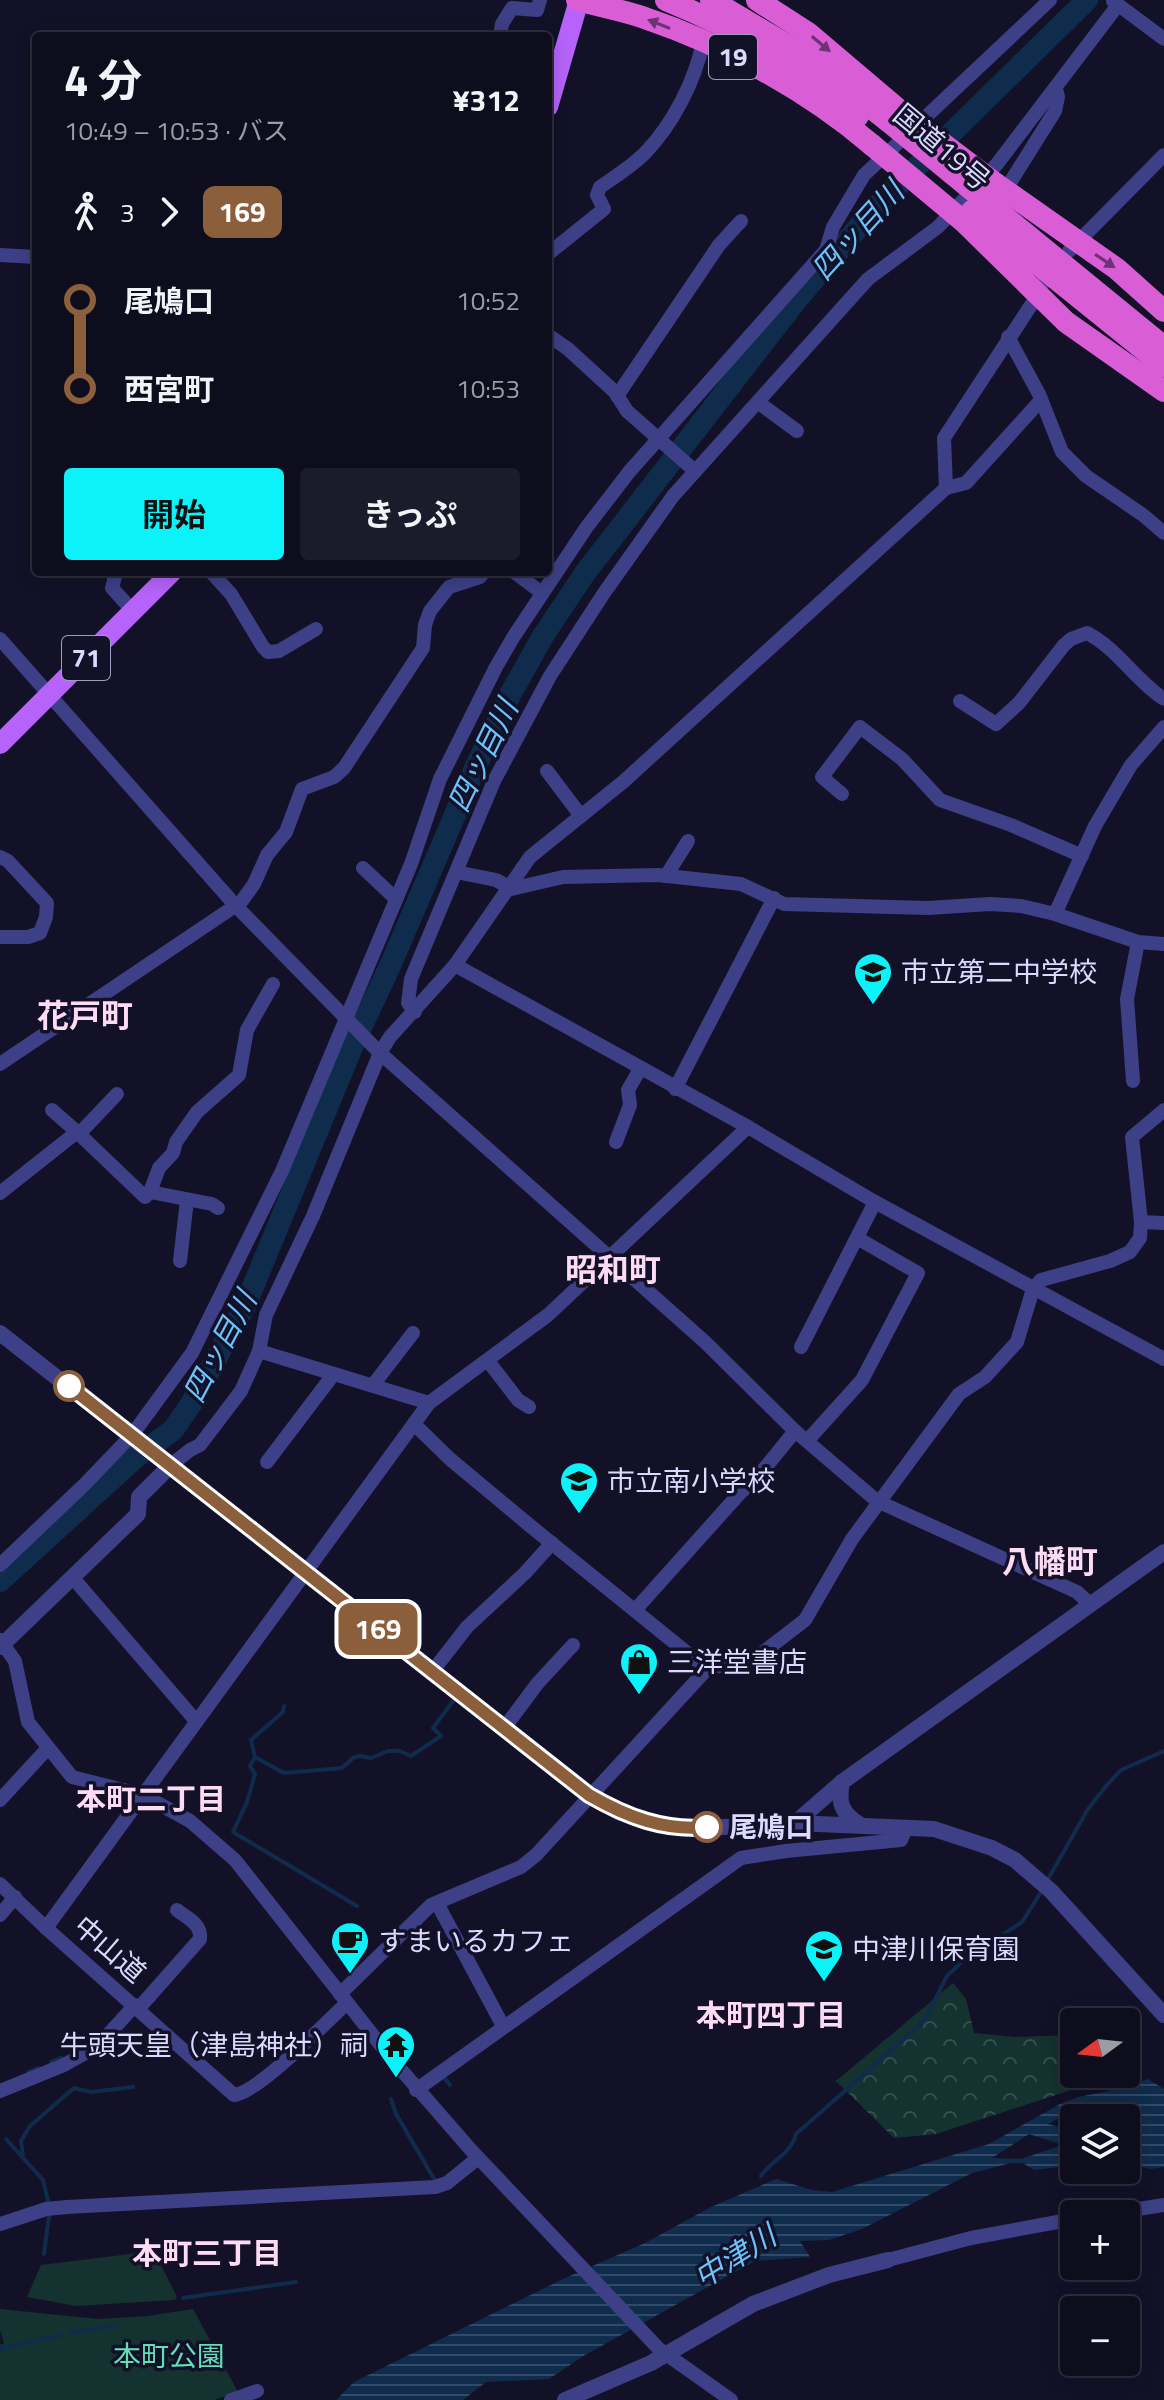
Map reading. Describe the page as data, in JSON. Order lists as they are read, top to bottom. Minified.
{"streets":{"highway":["19","国道19号"],"main road":["71"],"street":["中山道"]},"crossings":[["19","国道19号"]],"districts":["花戸町","昭和町","八幡町","本町二丁目","本町四丁目","本町三丁目"],"water":["四ッ目川","中津川"],"parks":["本町公園"],"places":{"school or university":["市立第二中学校","市立南小学校","中津川保育園"],"shop":["三洋堂書店"],"other":["尾鳩口"],"cafe":["すまいるカフェ"],"temple":["牛頭天皇（津島神社）祠"]},"lines":["bus line 169"],"north":"left","page":{"on_map":"169","heading":["4 分","10:49 – 10:53 · バス","¥312"],"legs":["3","169"],"list":[{"name":"尾鳩口","value":"10:52"},{"name":"西宮町","value":"10:53"}],"buttons":["開始","きっぷ"],"map_buttons":["+","−"]}}
